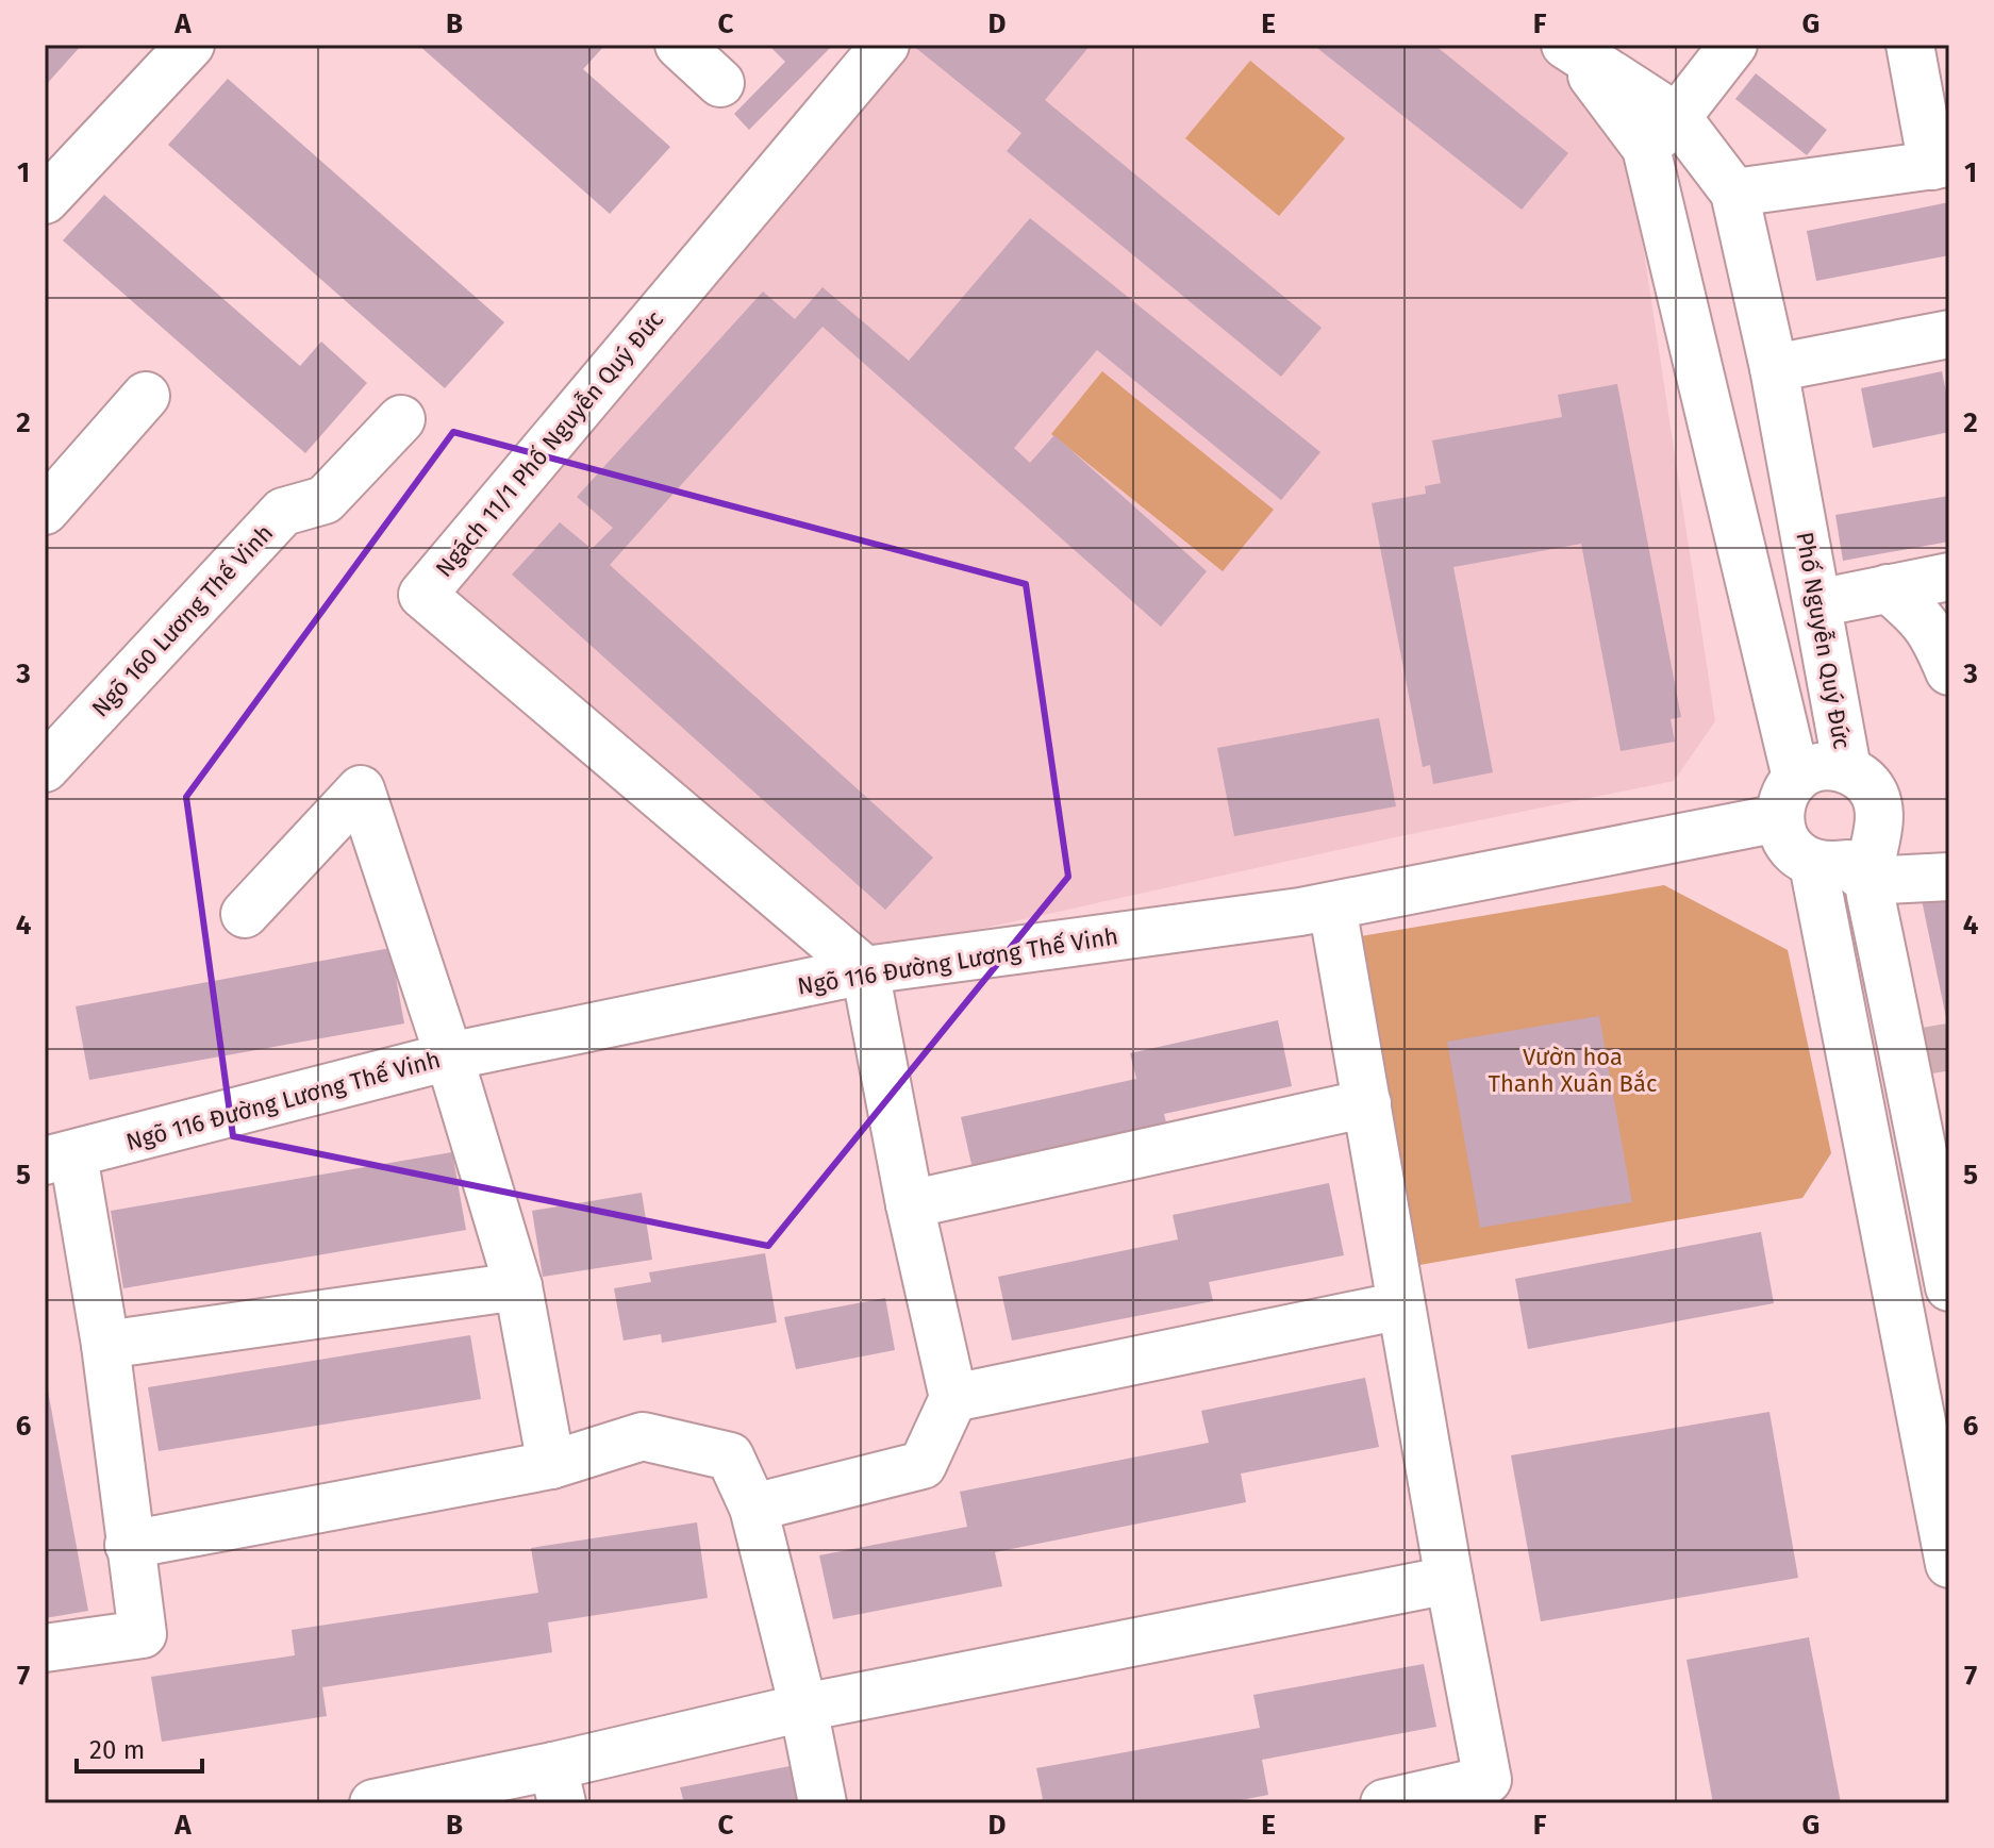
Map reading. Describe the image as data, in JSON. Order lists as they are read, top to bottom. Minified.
{"streets":{"street":["Ngách 11/1 Phố Nguyễn Quý Đức","Ngõ 160 Lương Thế Vinh","Phố Nguyễn Quý Đức","Ngõ 116 Đường Lương Thế Vinh"]},"crossings":[["Ngách 11/1 Phố Nguyễn Quý Đức","Ngõ 116 Đường Lương Thế Vinh"],["Phố Nguyễn Quý Đức","Ngõ 116 Đường Lương Thế Vinh"]],"parks":["Vườn hoa Thanh Xuân Bắc"],"scale_bar":"20 m","grid":{"columns":["A","B","C","D","E","F","G"],"rows":["1","2","3","4","5","6","7"]}}
